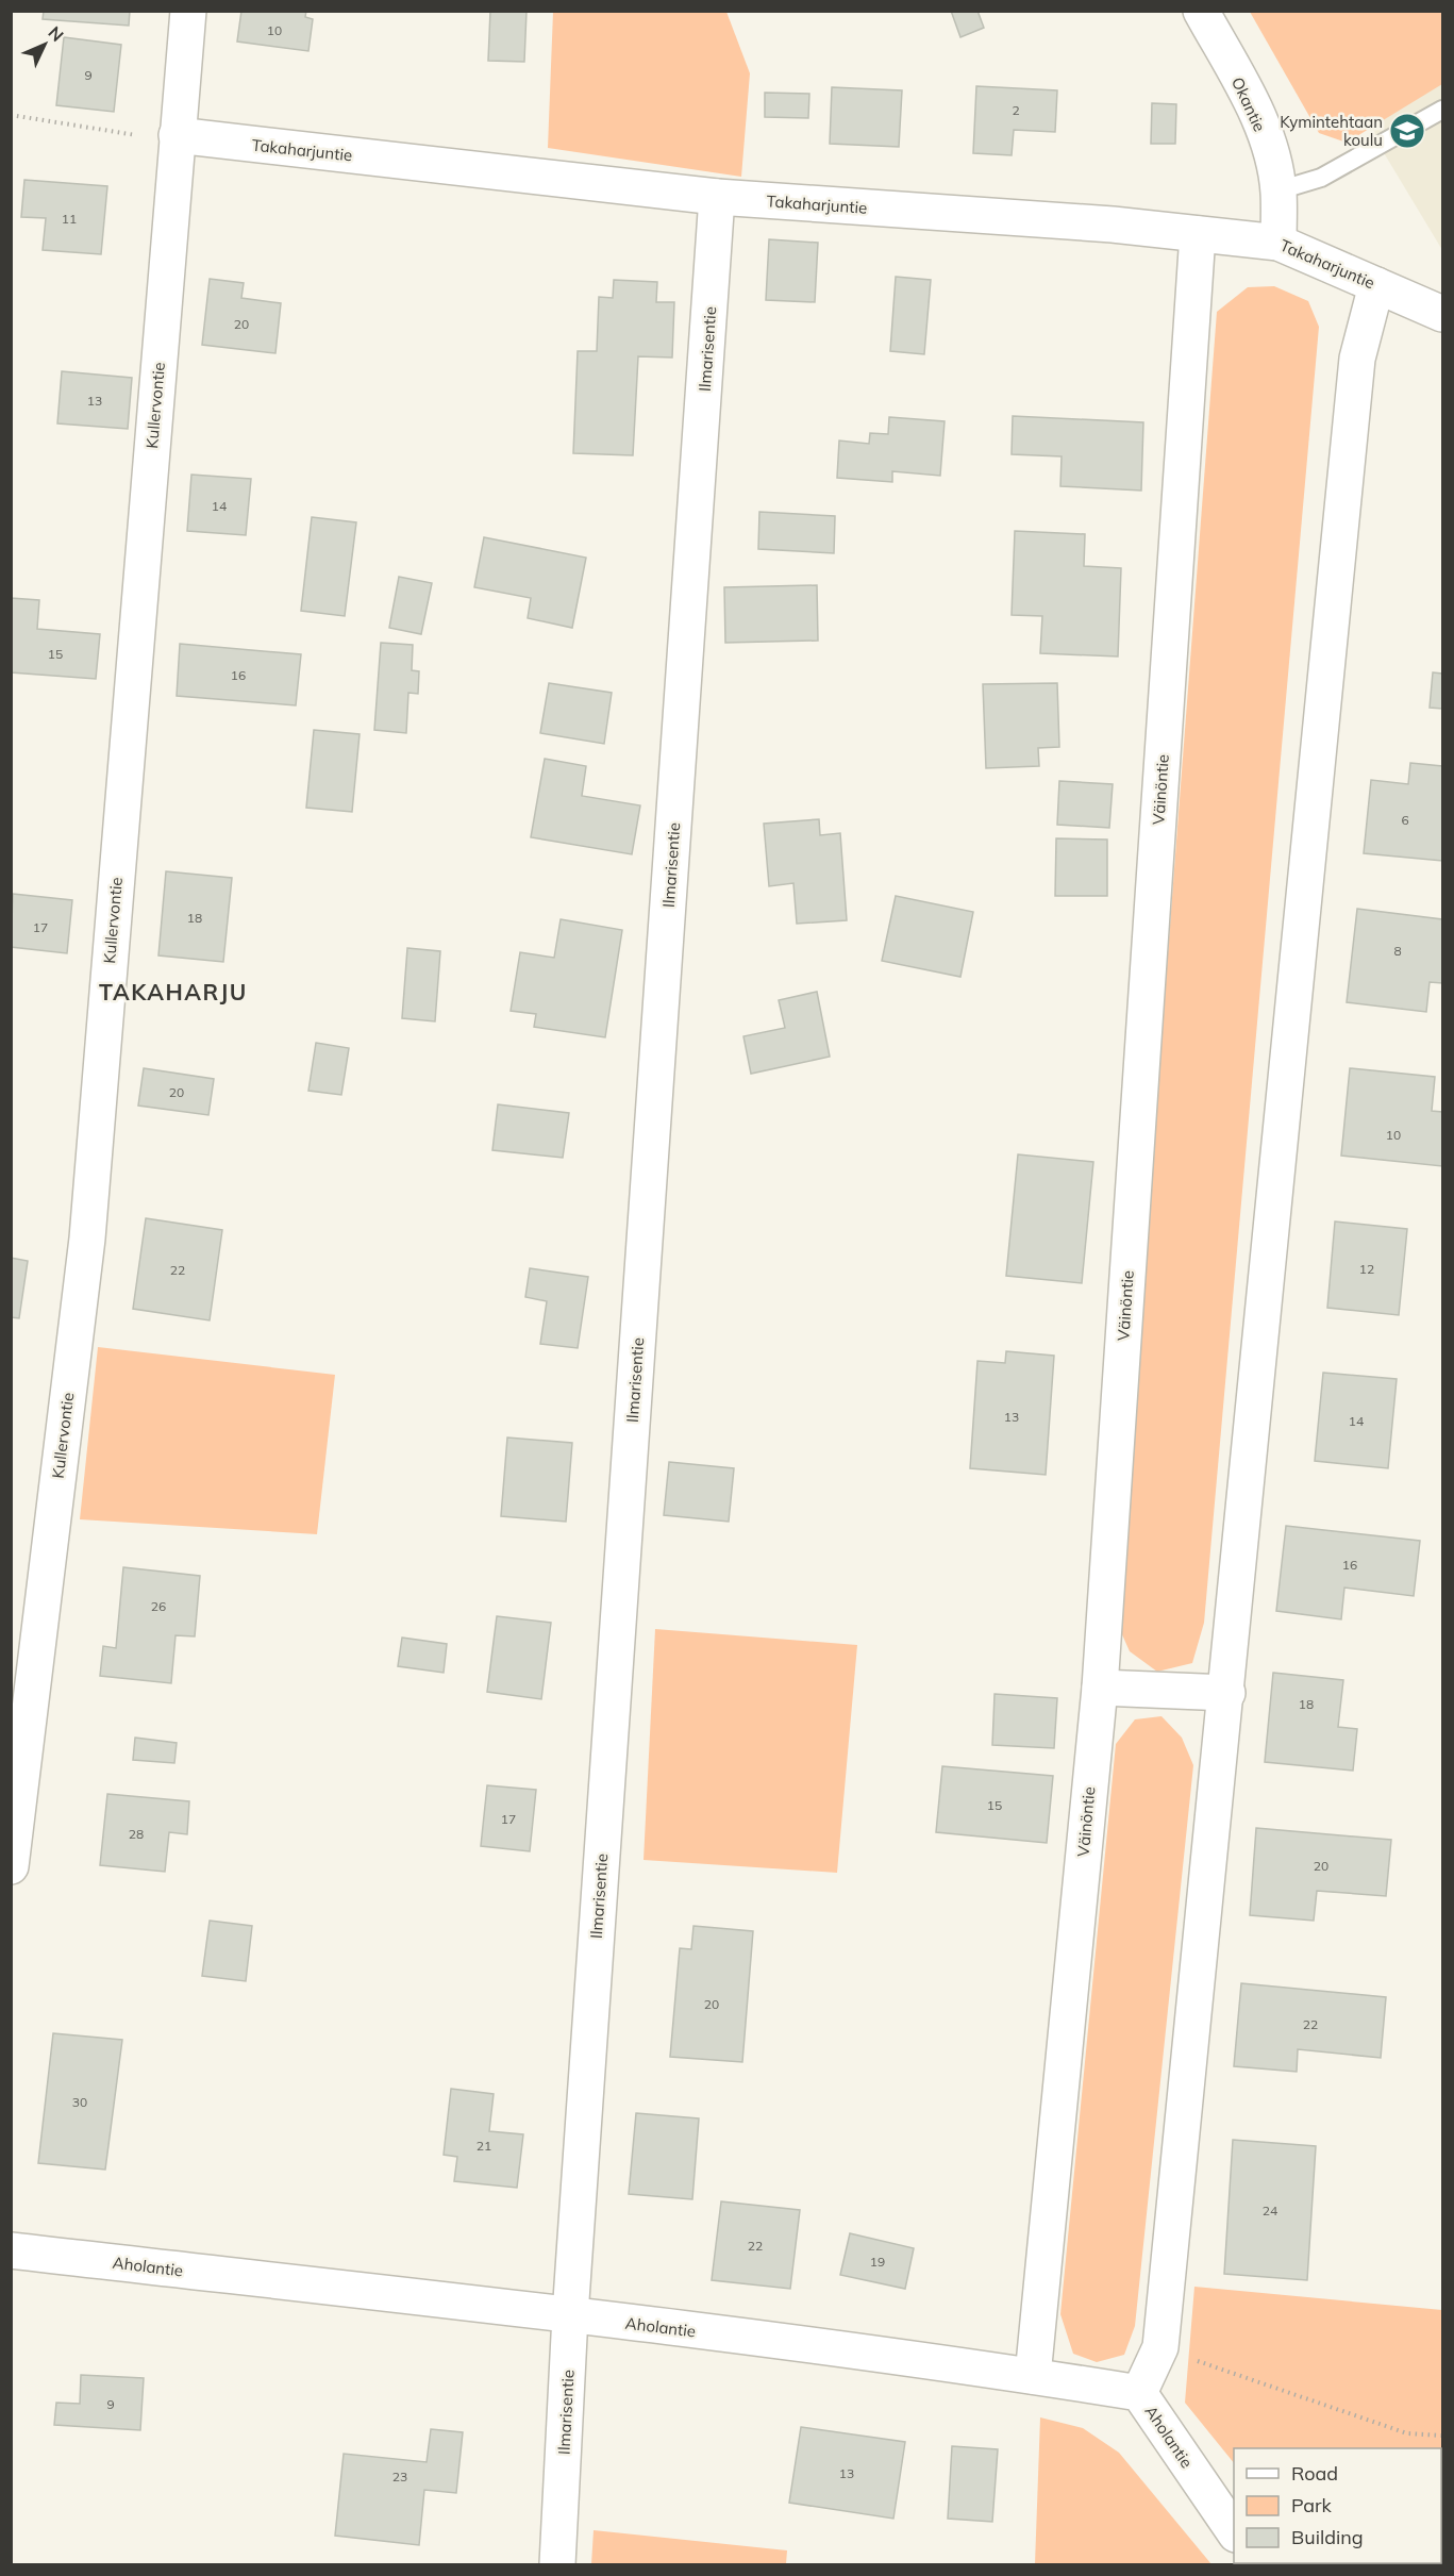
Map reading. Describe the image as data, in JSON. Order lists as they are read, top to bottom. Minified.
{"streets":{"street":["Okantie","Takaharjuntie","Ilmarisentie","Kullervontie","Väinöntie","Aholantie"]},"crossings":[["Okantie","Takaharjuntie"],["Takaharjuntie","Ilmarisentie"],["Takaharjuntie","Kullervontie"],["Takaharjuntie","Väinöntie"],["Ilmarisentie","Aholantie"],["Väinöntie","Aholantie"]],"districts":["TAKAHARJU"],"places":{"school or university":["Kymintehtaan koulu"]},"house_numbers":["10","9","2","11","20","13","14","15","16","6","18","17","8","20","10","12","22","13","14","16","26","18","15","17","28","20","20","22","30","21","24","22","19","9","13","23"],"legend":["Road","Park","Building"],"north":"top right"}
